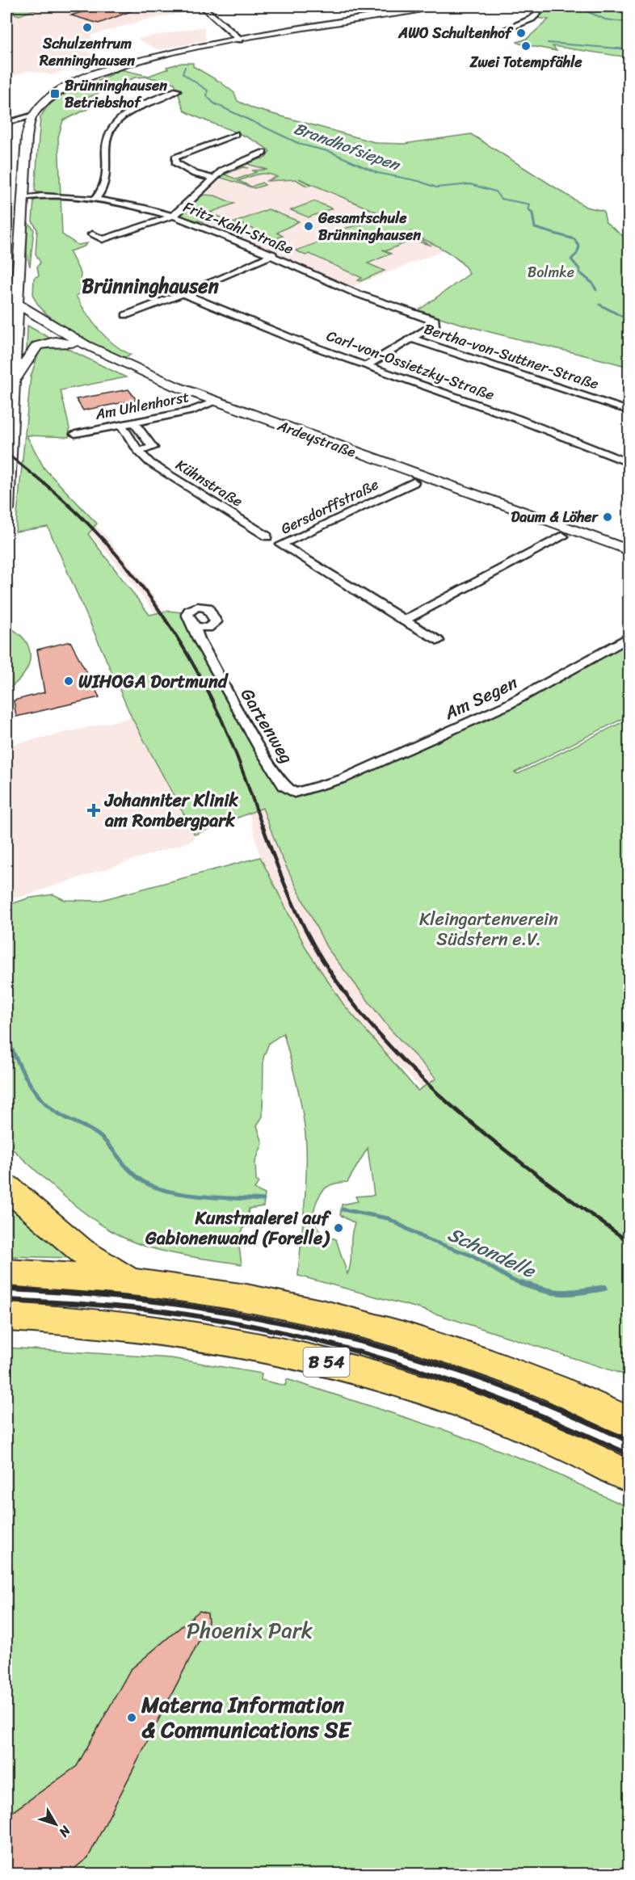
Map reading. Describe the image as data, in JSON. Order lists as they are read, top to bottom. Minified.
{"streets":{"highway":["B 54"],"main road":["Ardeystraße"],"street":["Fritz-Kahl-Straße","Bertha-von-Suttner-Straße","Carl-von-Ossietzky-Straße","Am Uhlenhorst","Kühnstraße","Gersdorffstraße","Am Segen","Gartenweg"]},"crossings":[["Fritz-Kahl-Straße","Bertha-von-Suttner-Straße"],["Am Uhlenhorst","Ardeystraße"],["Am Uhlenhorst","Kühnstraße"],["Ardeystraße","Gersdorffstraße"],["Am Segen","Gartenweg"]],"districts":["Brünninghausen"],"water":["Brandhofsiepen","Schondelle"],"parks":["Bolmke","Kleingartenverein Südstern e.V.","Phoenix Park"],"places":{"other":["Schulzentrum Renninghausen","AWO Schultenhof","Zwei Totempfähle","Gesamtschule Brünninghausen","Daum & Löher","WIHOGA Dortmund","Kunstmalerei auf Gabionenwand (Forelle)","Materna Information & Communications SE"],"transit":["Brünninghausen Betriebshof"],"health":["Johanniter Klinik am Rombergpark"]},"north":"bottom right"}
